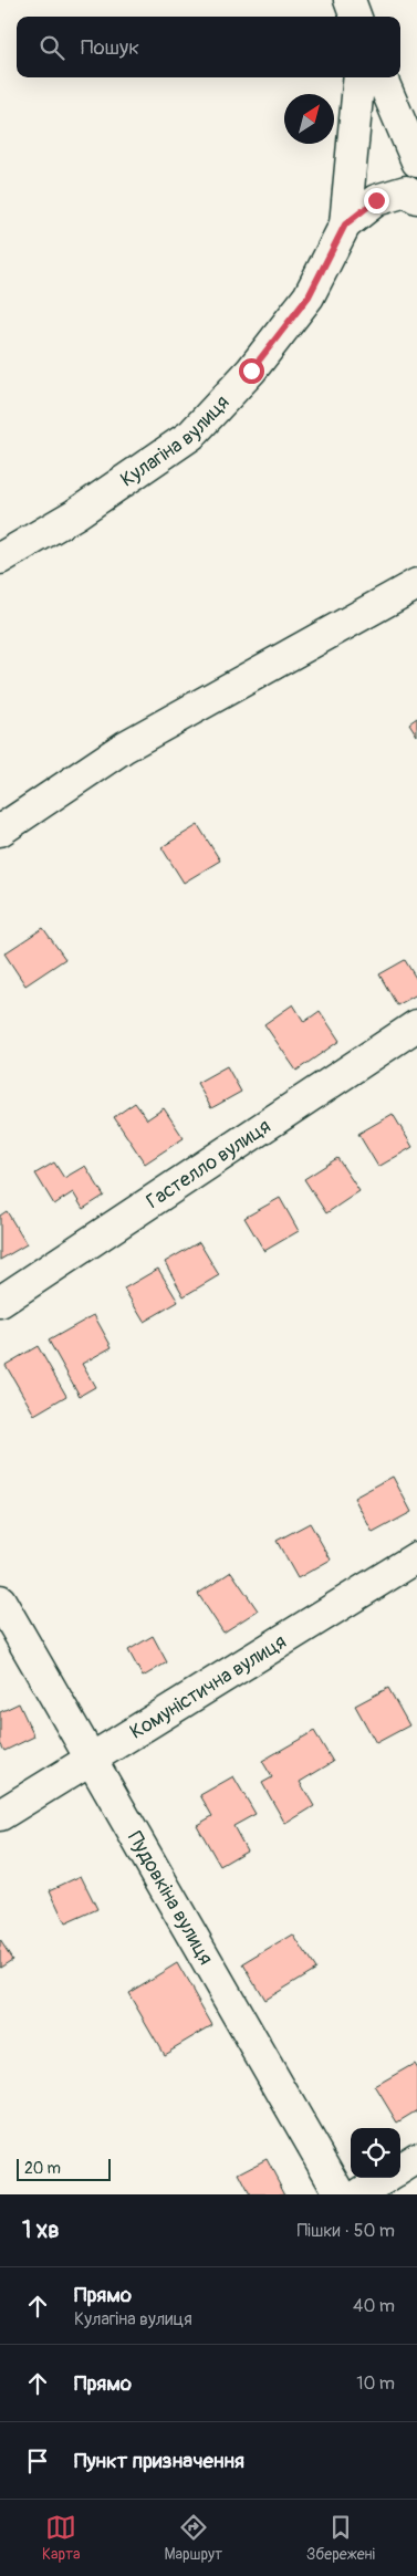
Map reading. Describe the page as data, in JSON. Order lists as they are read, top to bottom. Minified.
{"streets":{"street":["Кулагіна вулиця","Гастелло вулиця","Комуністична вулиця","Пудовкіна вулиця"]},"crossings":[["Комуністична вулиця","Пудовкіна вулиця"]],"scale_bar":"20 m","north":"top right","page":{"search":"Пошук","scale":"20 m","heading":["1 хв","Пішки · 50 m"],"list":[["Прямо","Кулагіна вулиця","40 m"],["Прямо","10 m"],"Пункт призначення"],"nav":["Карта","Маршрут","Збережені"]}}
